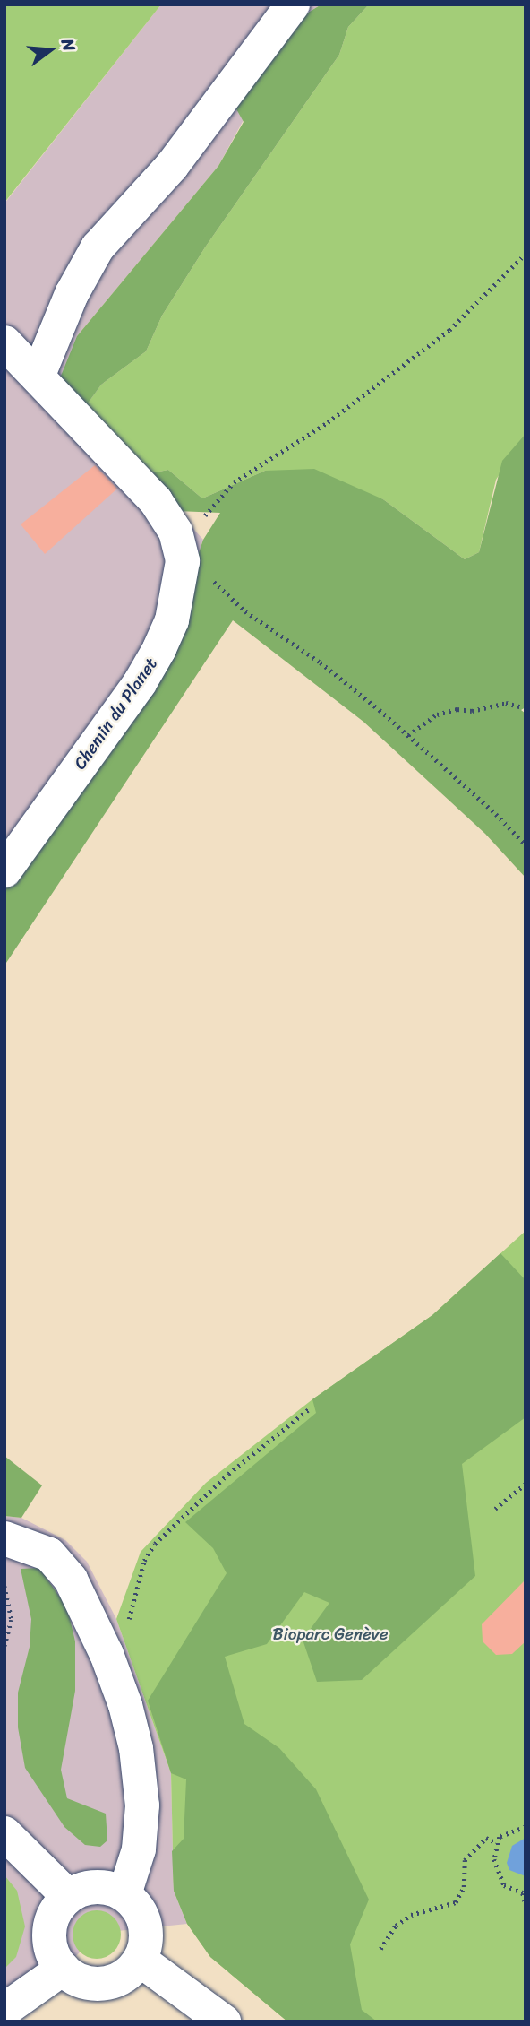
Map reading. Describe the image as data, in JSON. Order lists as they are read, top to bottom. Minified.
{"streets":{"street":["Chemin du Planet"]},"parks":["Bioparc Genève"],"north":"right"}
